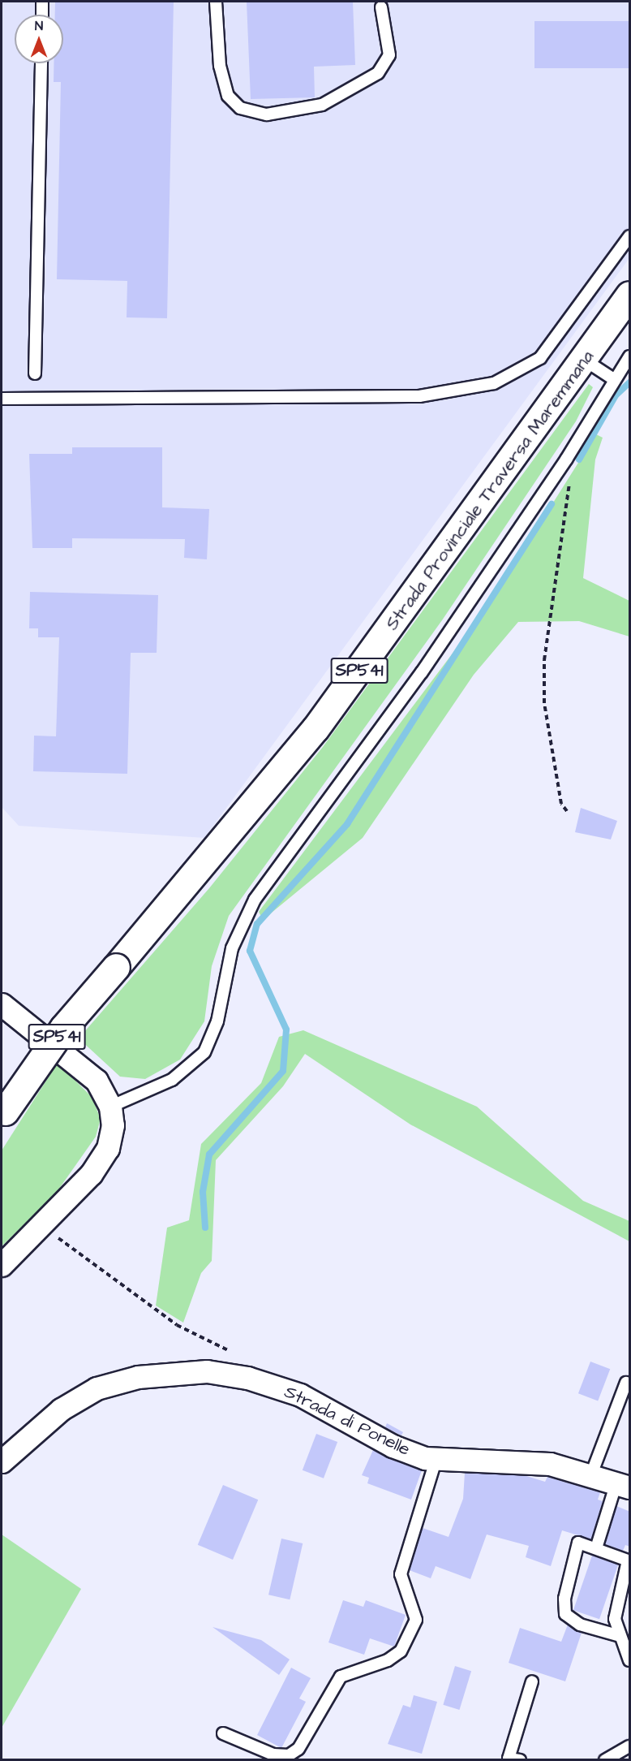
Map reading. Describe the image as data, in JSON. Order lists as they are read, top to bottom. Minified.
{"streets":{"main road":["Strada Provinciale Traversa Maremmana","SP541"],"street":["Strada di Ponelle"]},"north":"top"}
